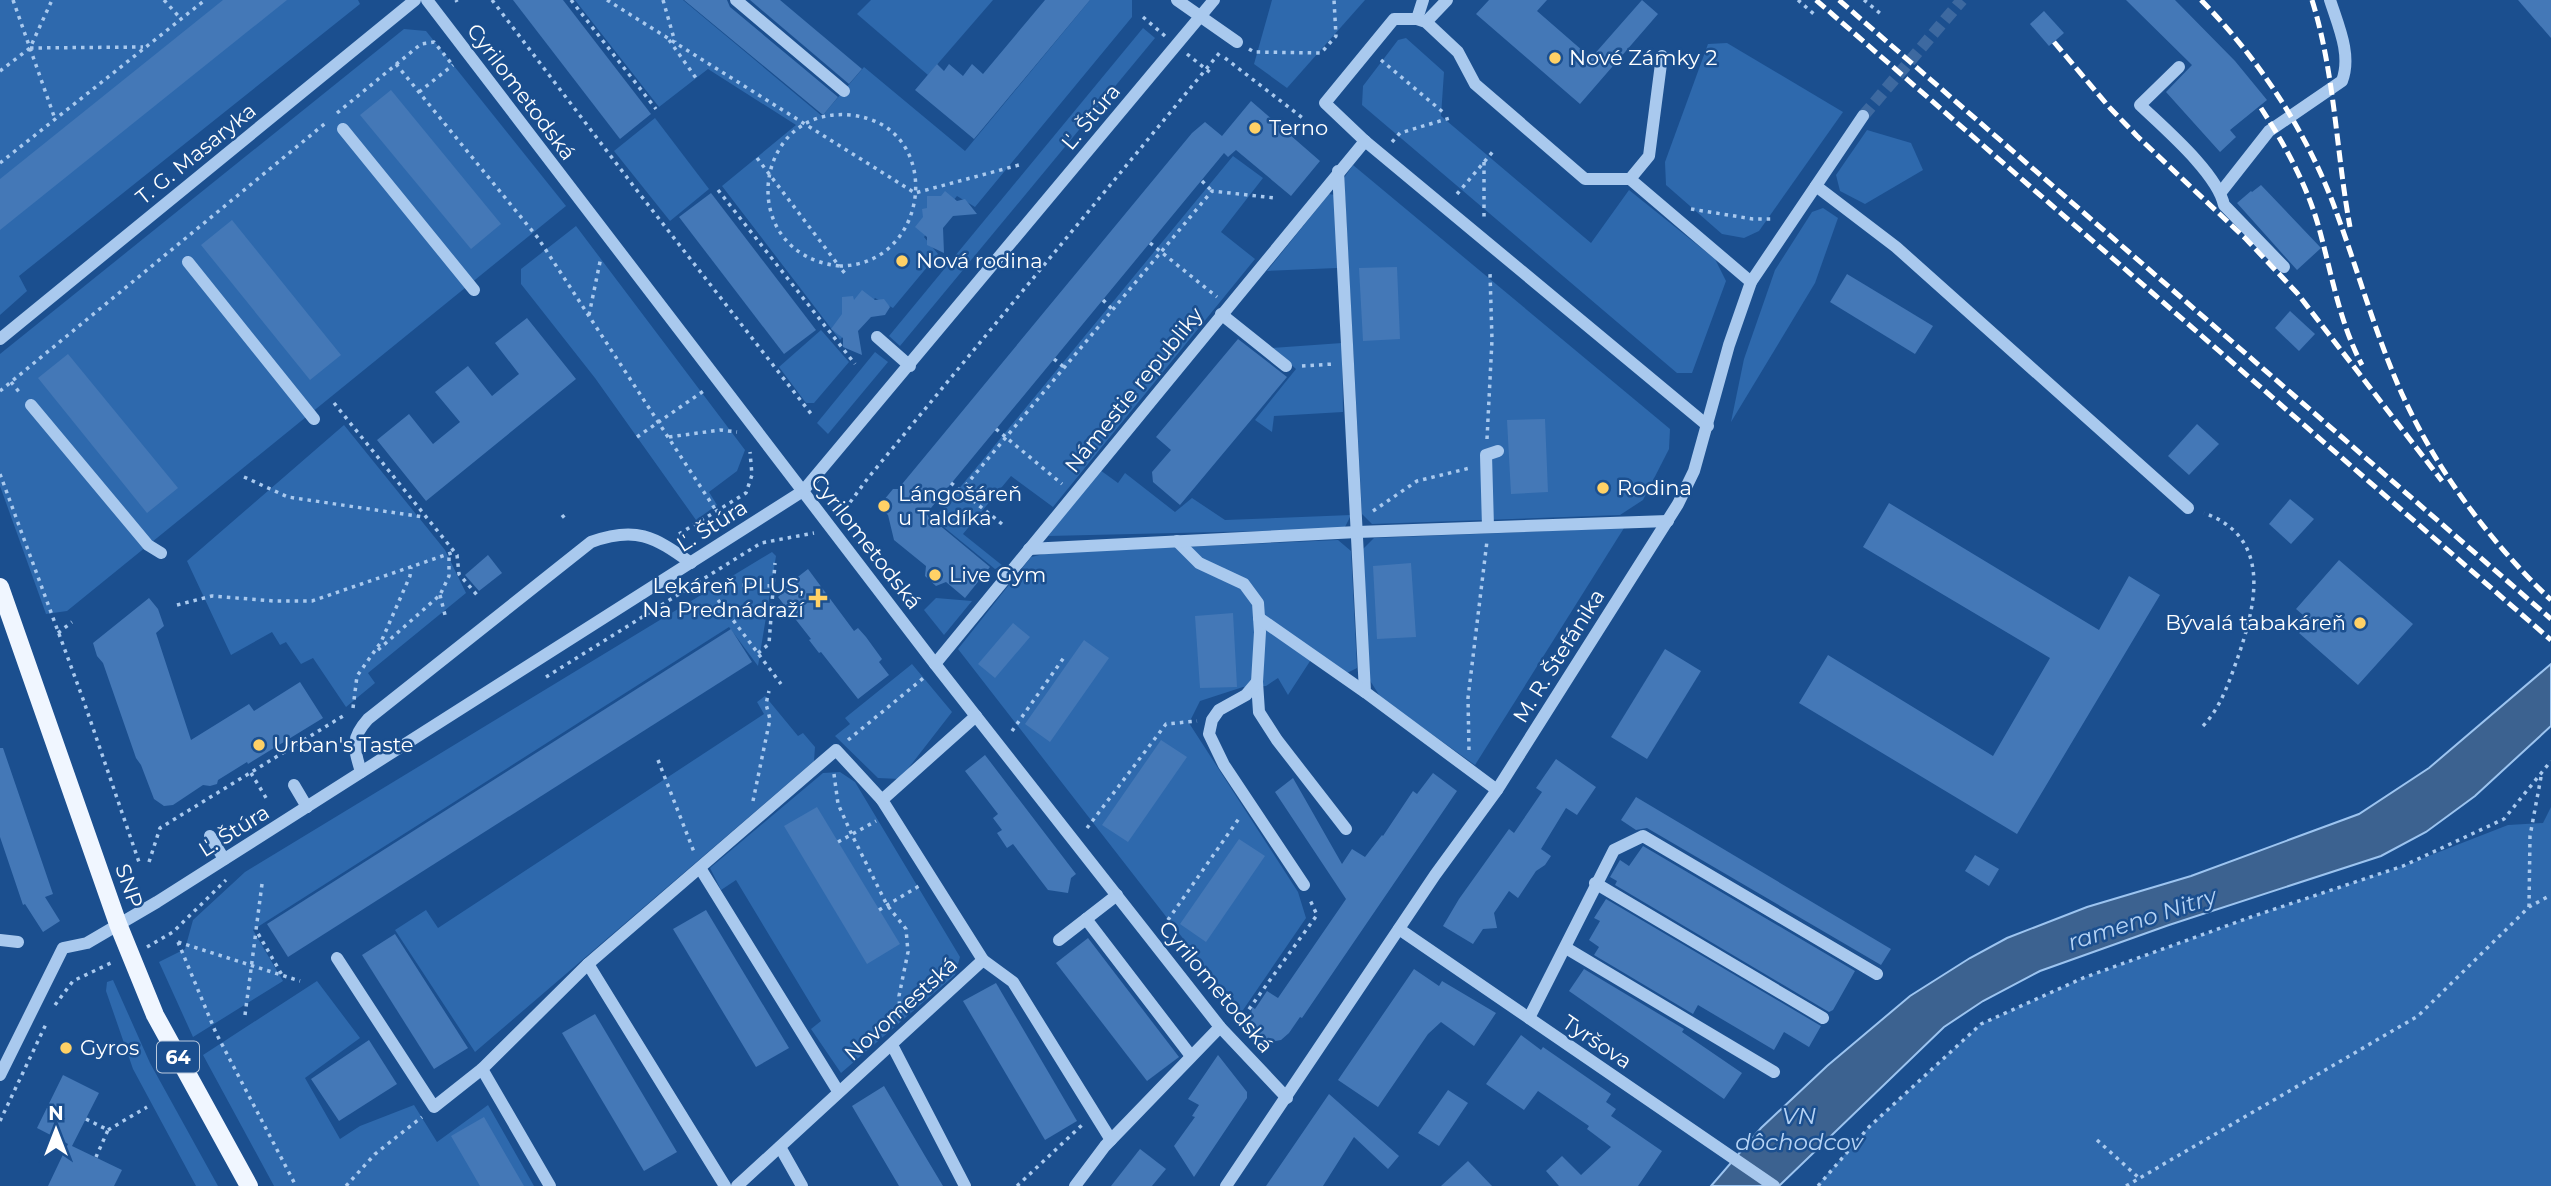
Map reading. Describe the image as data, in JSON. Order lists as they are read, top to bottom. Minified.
{"streets":{"main road":["SNP","64"],"street":["Cyrilometodská","Ľ. Štúra","T. G. Masaryka","Námestie republiky","M. R. Štefánika","Novomestská","Tyršova"]},"crossings":[["Cyrilometodská","Ľ. Štúra"],["Cyrilometodská","Námestie republiky"],["Cyrilometodská","M. R. Štefánika"],["Ľ. Štúra","SNP"],["M. R. Štefánika","Tyršova"]],"water":["rameno Nitry","VN dôchodcov"],"places":{"other":["Nové Zámky 2","Terno","Nová rodina","Rodina","Lángošáreň u Taldíka","Live Gym","Bývalá tabakáreň","Urban's Taste","Gyros"],"health":["Lekáreň PLUS, Na Prednádraží"]},"north":"top"}
